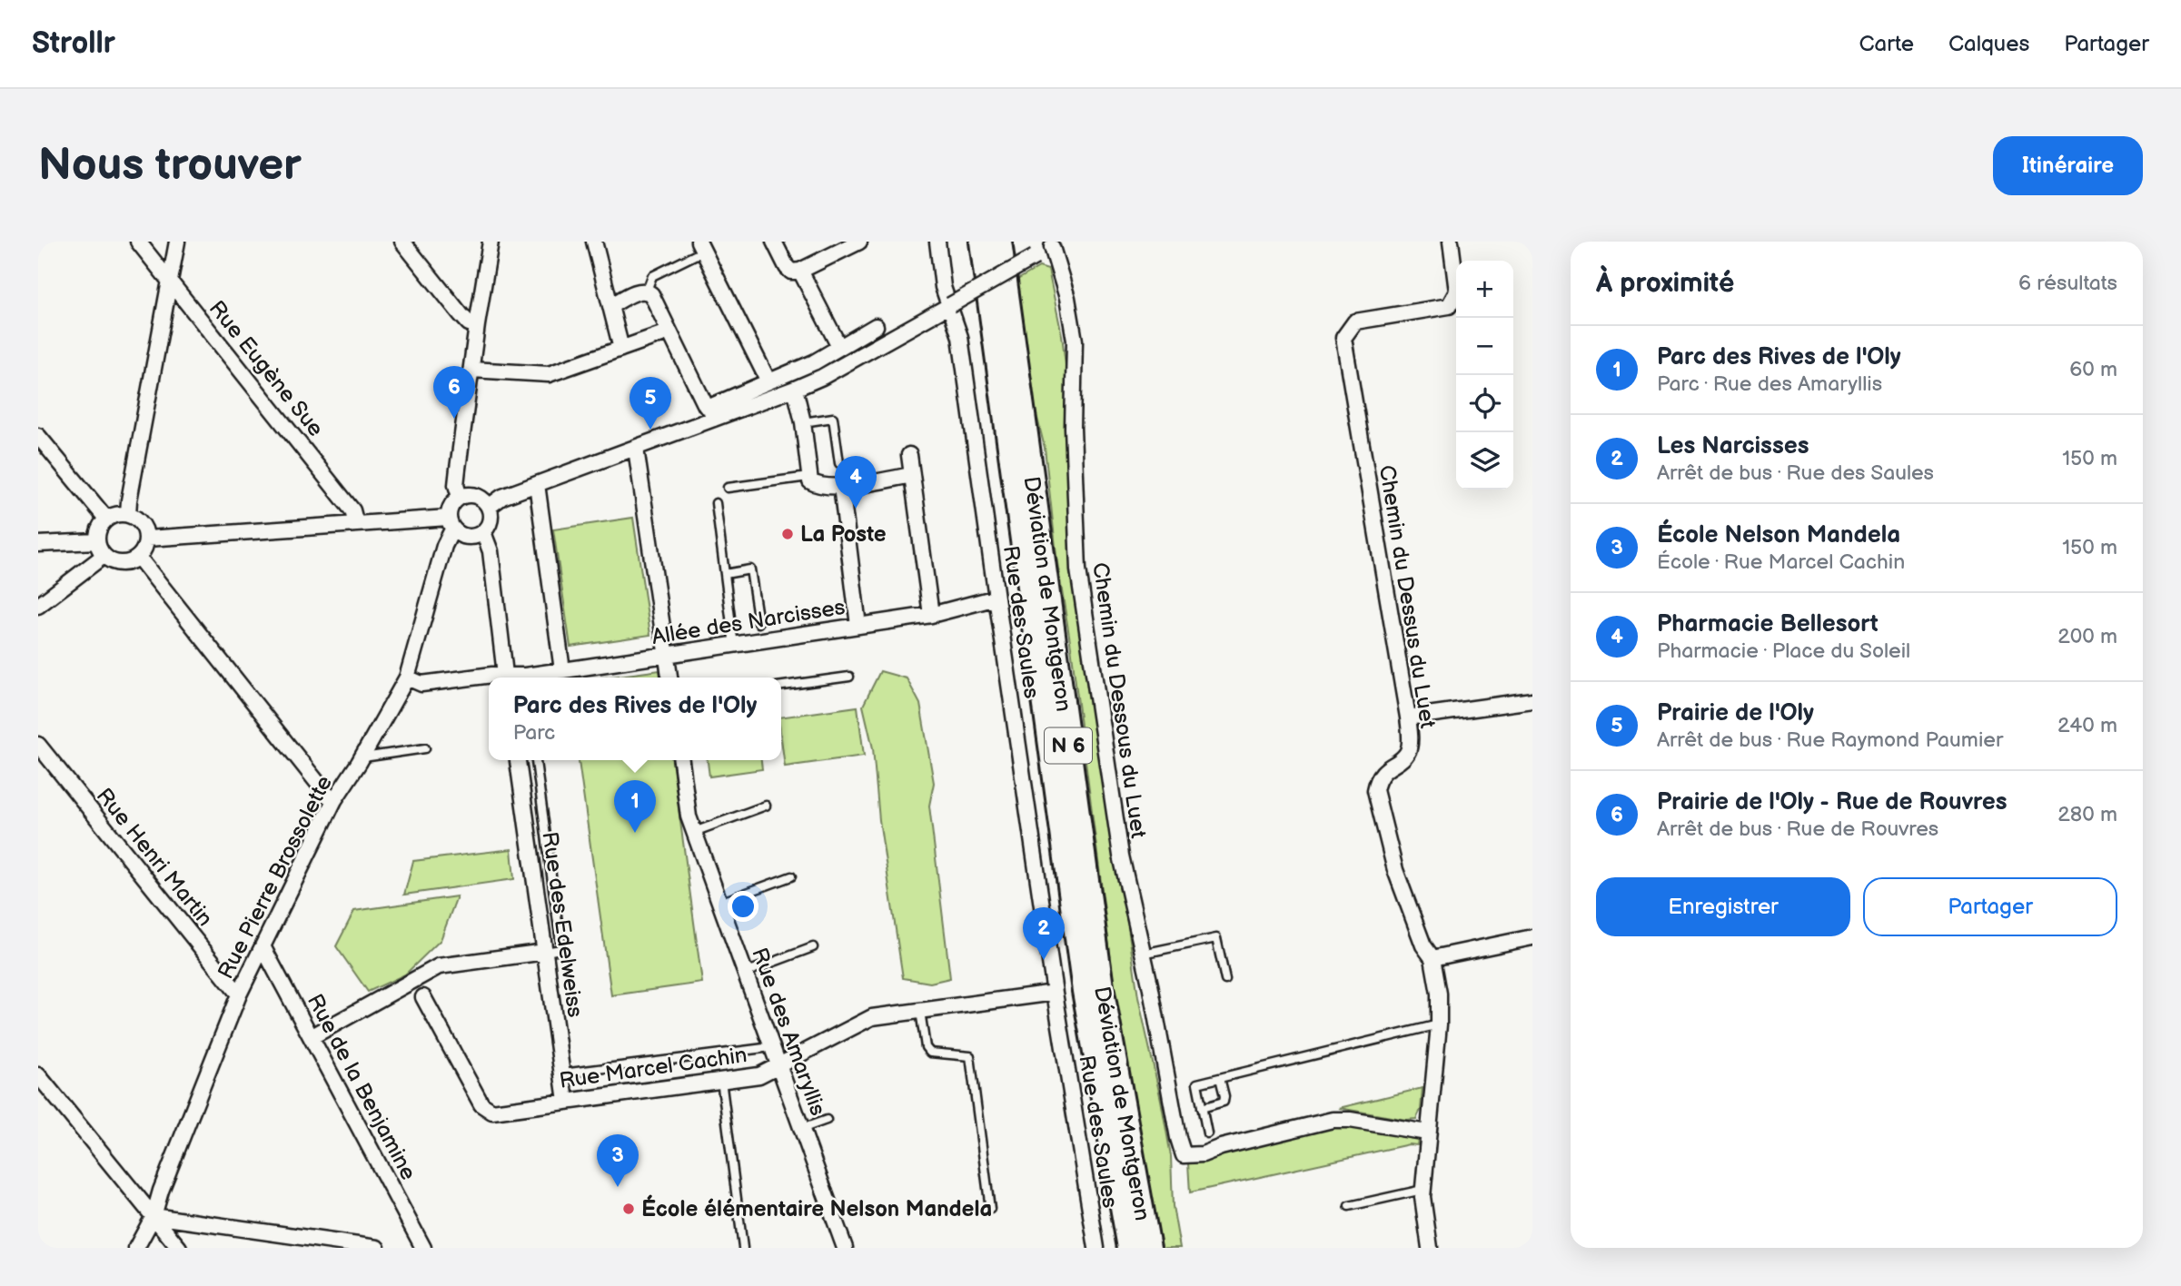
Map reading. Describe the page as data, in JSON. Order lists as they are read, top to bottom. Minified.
{"streets":{"main road":["Déviation de Montgeron","N 6"],"street":["Rue Eugène Sue","Chemin du Dessus du Luet","Allée des Narcisses","Rue des Saules","Chemin du Dessous du Luet","Rue Henri Martin","Rue Pierre Brossolette","Rue des Edelweiss","Rue des Amaryllis","Rue Marcel Cachin","Rue de la Benjamine"]},"crossings":[["Chemin du Dessus du Luet","Chemin du Dessous du Luet"],["Allée des Narcisses","Rue des Saules"],["Allée des Narcisses","Rue Pierre Brossolette"],["Rue des Saules","Rue Marcel Cachin"],["Rue Henri Martin","Rue Pierre Brossolette"],["Rue Pierre Brossolette","Rue de la Benjamine"],["Rue des Edelweiss","Rue Marcel Cachin"],["Rue des Amaryllis","Rue Marcel Cachin"]],"places":["La Poste","École élémentaire Nelson Mandela"],"page":{"header":"Strollr","nav":["Carte","Calques","Partager"],"buttons":["Itinéraire",["Enregistrer","Partager"]],"title":"Nous trouver","heading":["À proximité","6 résultats"],"map_buttons":["+","−"],"list":[{"mark":"1","name":"Parc des Rives de l'Oly","note":"Parc · Rue des Amaryllis","value":"60 m"},{"mark":"2","name":"Les Narcisses","note":"Arrêt de bus · Rue des Saules","value":"150 m"},{"mark":"3","name":"École Nelson Mandela","note":"École · Rue Marcel Cachin","value":"150 m"},{"mark":"4","name":"Pharmacie Bellesort","note":"Pharmacie · Place du Soleil","value":"200 m"},{"mark":"5","name":"Prairie de l'Oly","note":"Arrêt de bus · Rue Raymond Paumier","value":"240 m"},{"mark":"6","name":"Prairie de l'Oly - Rue de Rouvres","note":"Arrêt de bus · Rue de Rouvres","value":"280 m"}],"pins":["6","5","4","1","2","3"],"popup":["Parc des Rives de l'Oly","Parc"]}}
